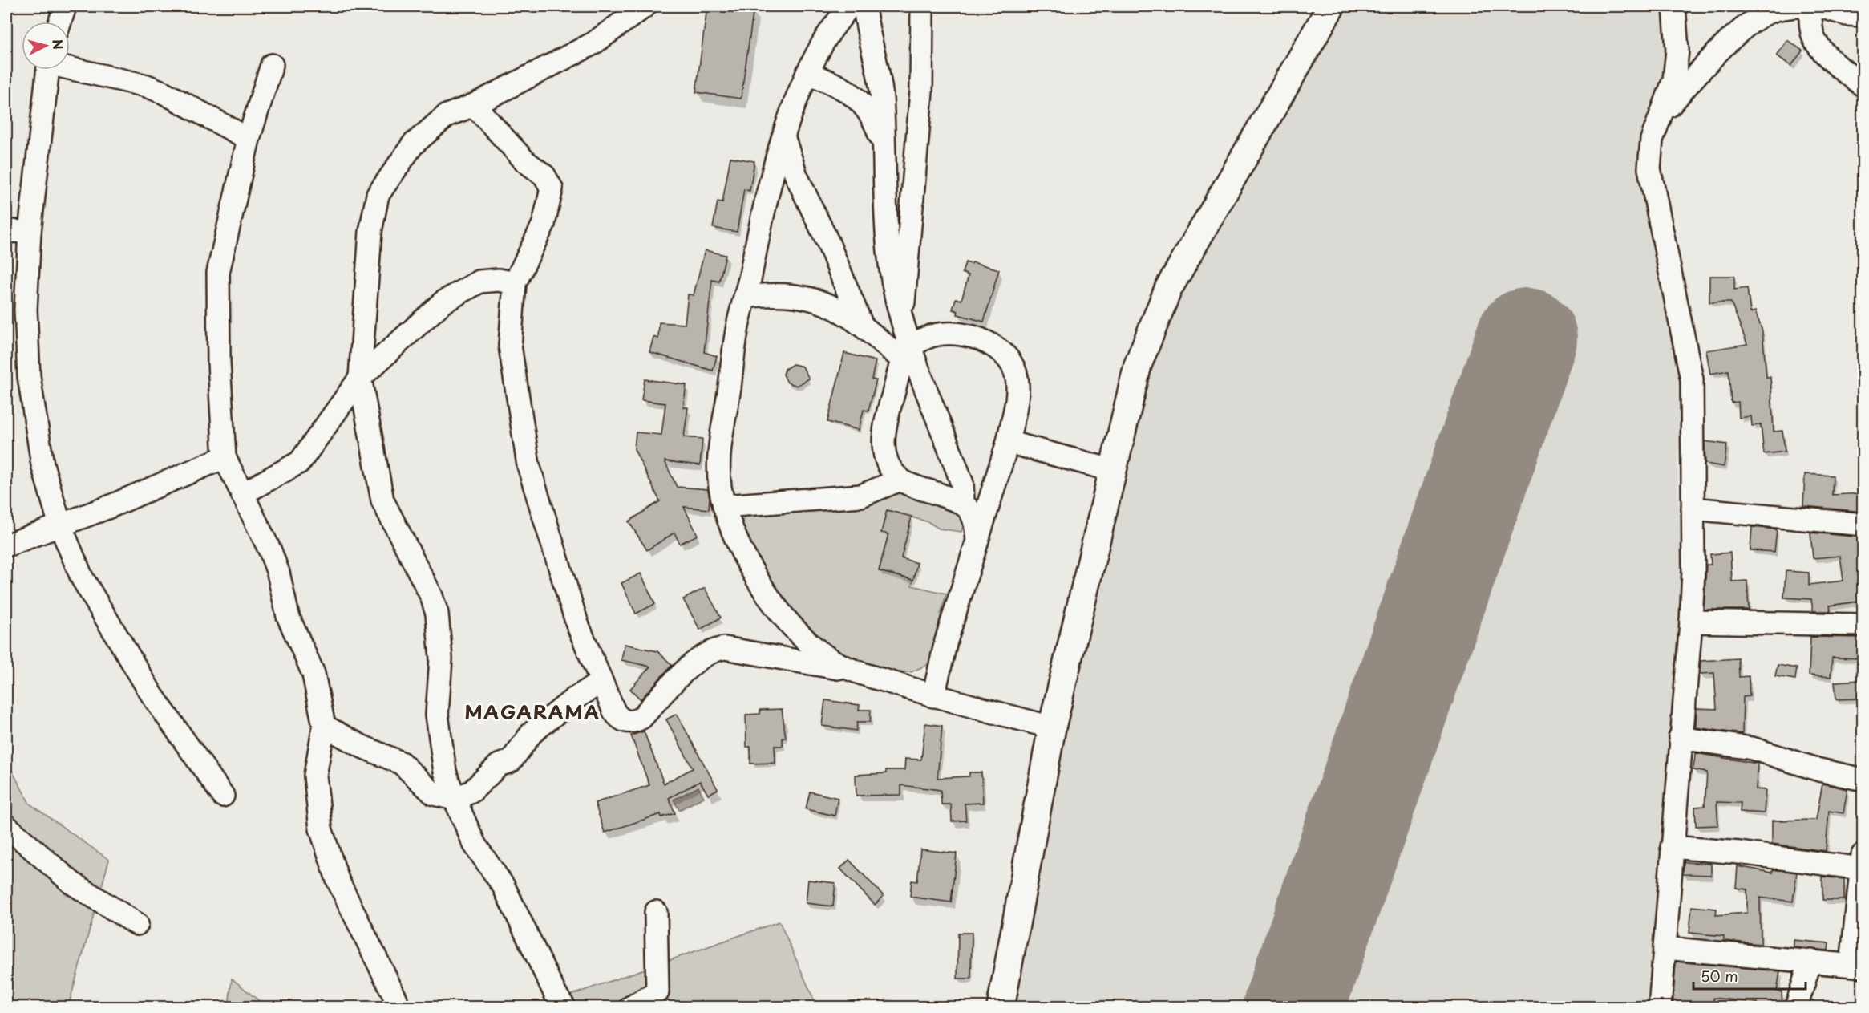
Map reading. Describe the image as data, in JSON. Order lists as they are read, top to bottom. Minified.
{"districts":["MAGARAMA"],"scale_bar":"50 m","north":"right"}
